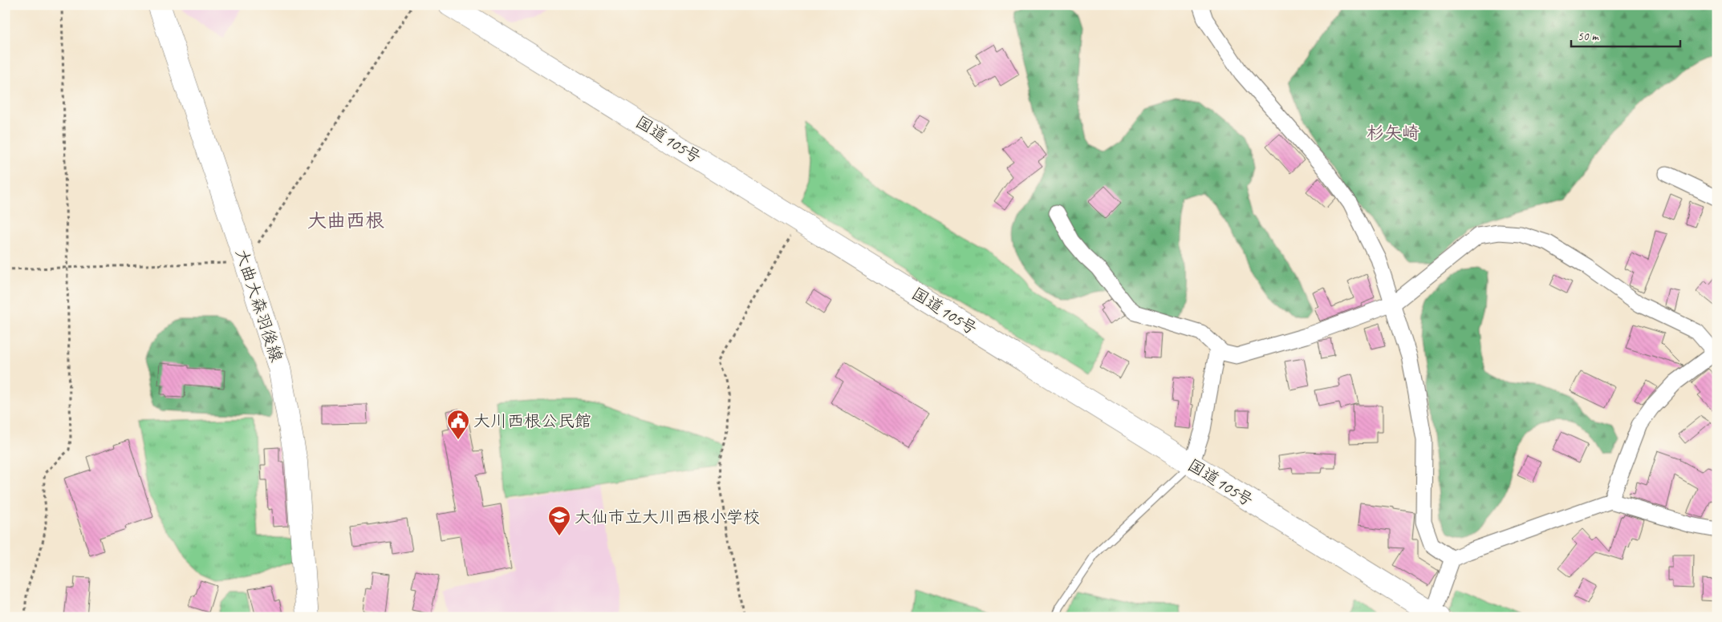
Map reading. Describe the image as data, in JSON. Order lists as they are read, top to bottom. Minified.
{"streets":{"main road":["国道105号","大曲大森羽後線"]},"districts":["杉矢崎","大曲西根"],"places":{"public building":["大川西根公民館"],"school or university":["大仙市立大川西根小学校"]},"scale_bar":"50 m"}
